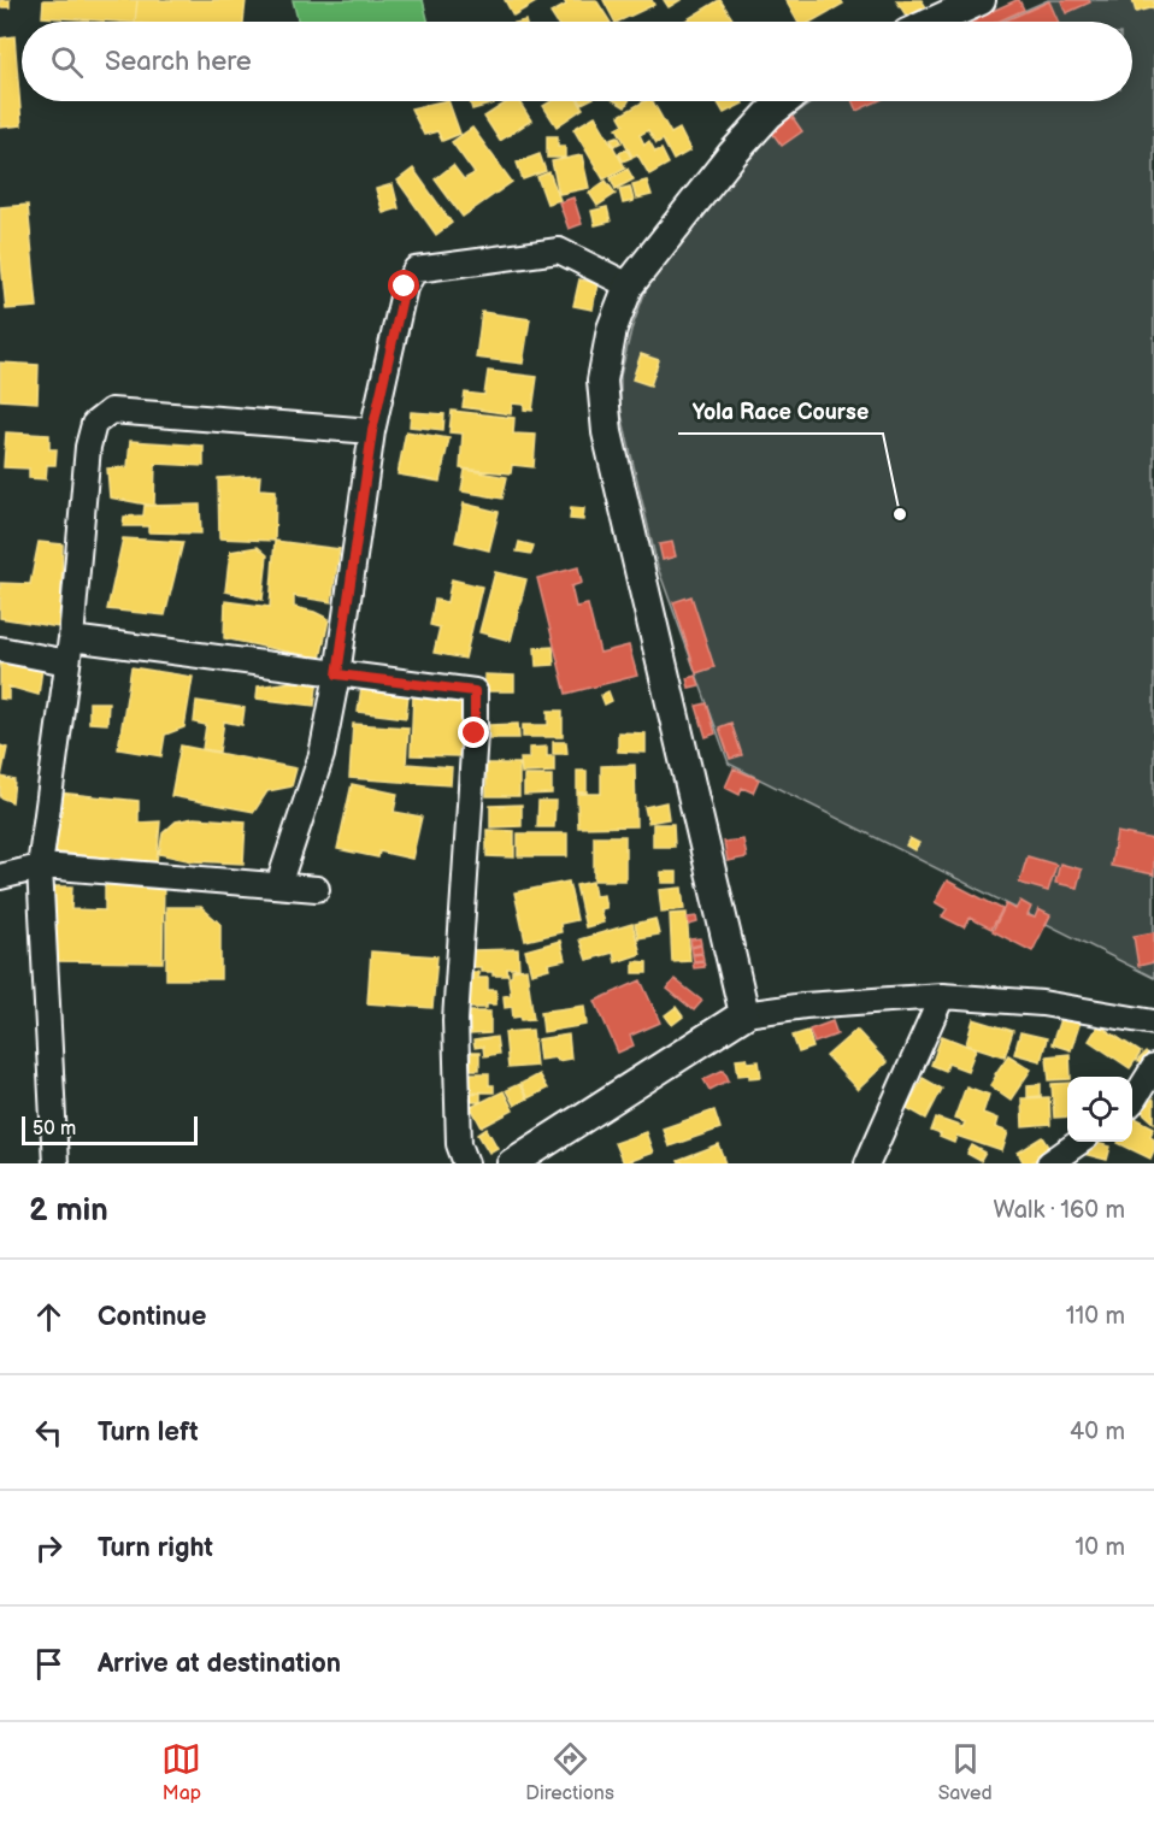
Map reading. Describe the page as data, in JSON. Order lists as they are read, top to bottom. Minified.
{"places":["Yola Race Course"],"scale_bar":"50 m","page":{"search":"Search here","scale":"50 m","heading":["2 min","Walk · 160 m"],"list":[["Continue","110 m"],["Turn left","40 m"],["Turn right","10 m"],"Arrive at destination"],"nav":["Map","Directions","Saved"]}}
